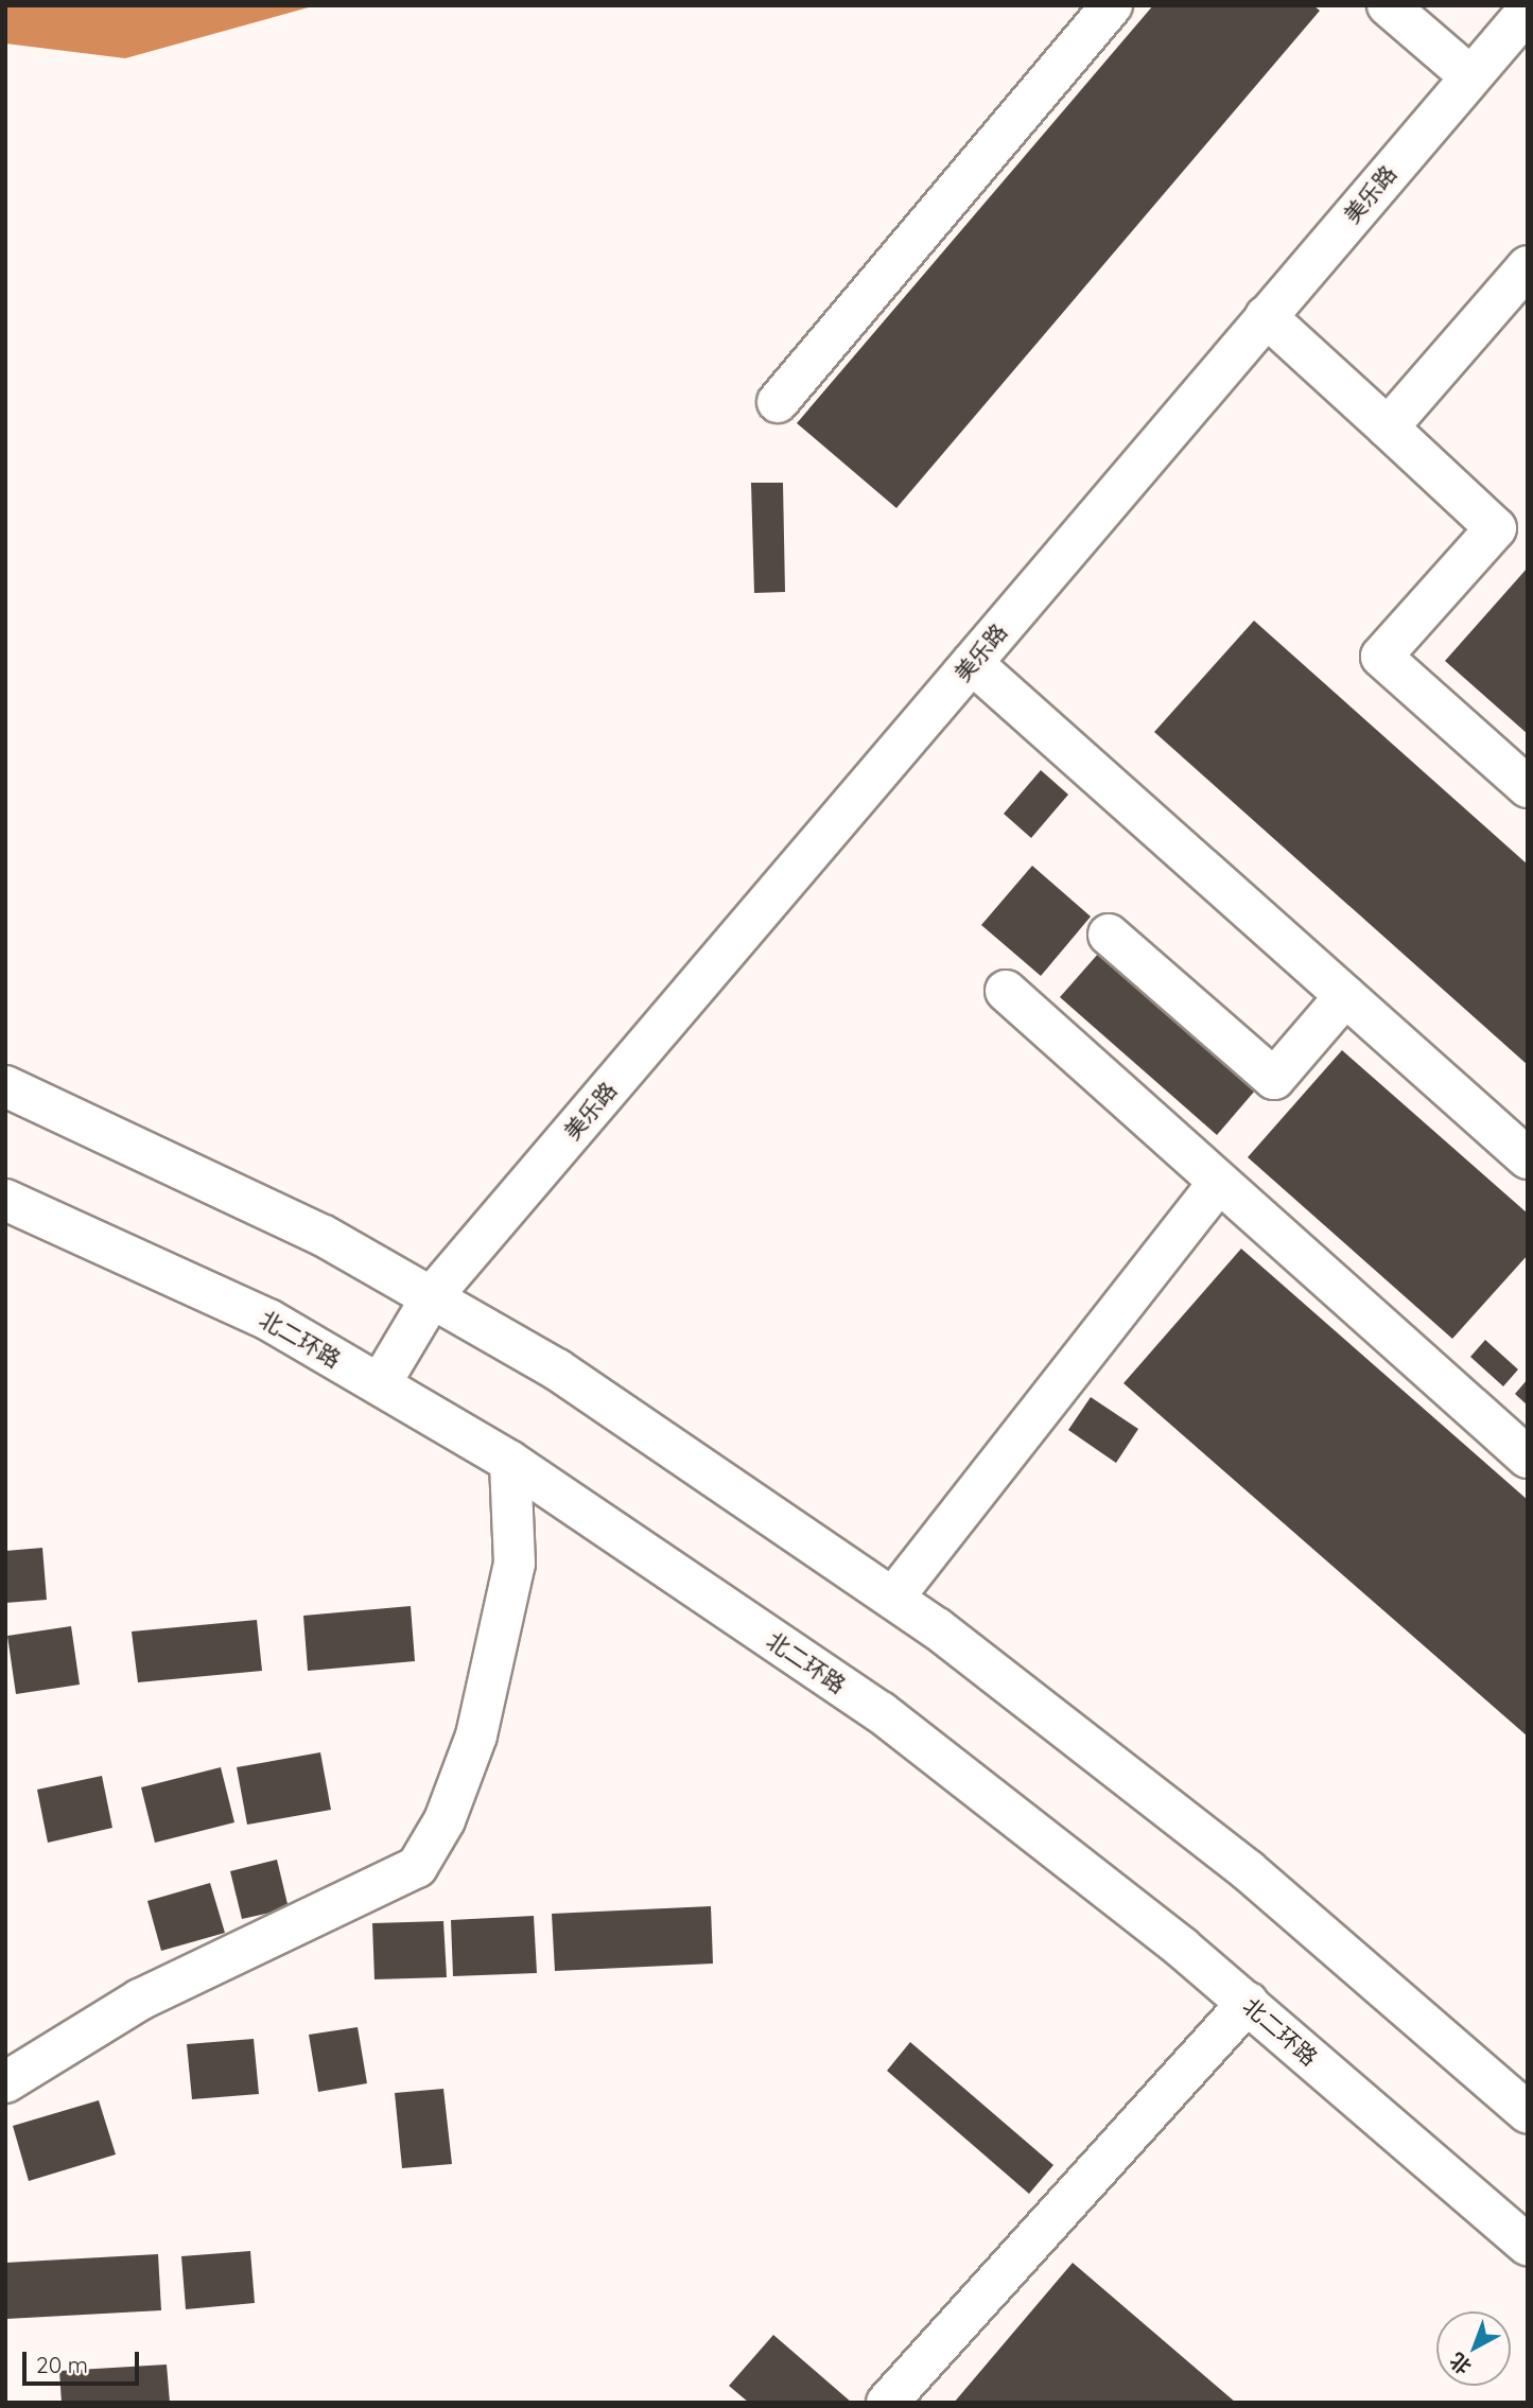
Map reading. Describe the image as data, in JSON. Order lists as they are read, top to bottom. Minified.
{"streets":{"main road":["美乐路","北二环路"]},"crossings":[["美乐路","北二环路"]],"scale_bar":"20 m","north":"bottom left"}
